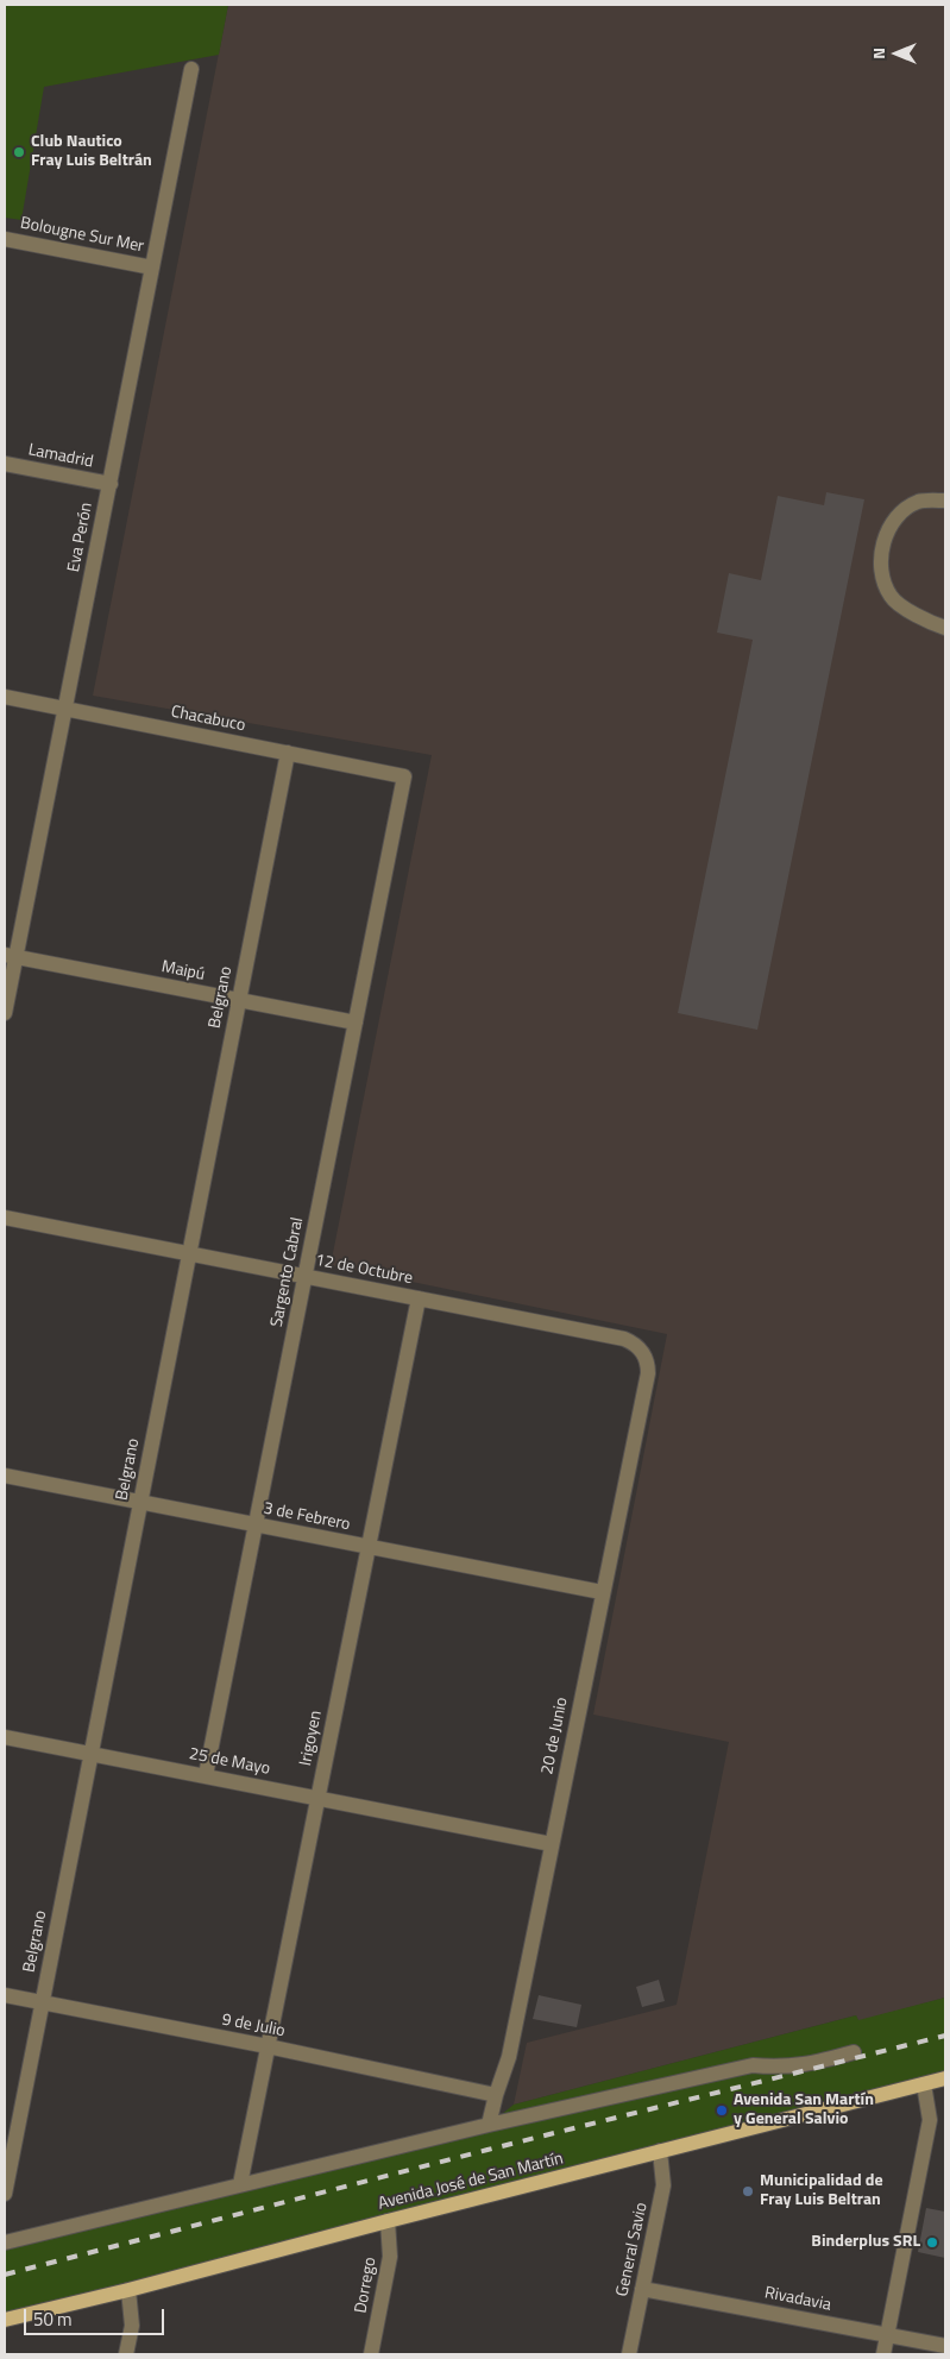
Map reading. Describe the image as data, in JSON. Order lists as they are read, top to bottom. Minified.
{"streets":{"main road":["Avenida José de San Martín"],"street":["Bolougne Sur Mer","Lamadrid","Eva Perón","Chacabuco","Maipú","Belgrano","12 de Octubre","Sargento Cabral","3 de Febrero","20 de Junio","Irigoyen","25 de Mayo","9 de Julio","General Savio","Dorrego","Rivadavia"]},"crossings":[["Bolougne Sur Mer","Eva Perón"],["Lamadrid","Eva Perón"],["Eva Perón","Chacabuco"],["Eva Perón","Maipú"],["Chacabuco","Belgrano"],["Chacabuco","Sargento Cabral"],["Maipú","Belgrano"],["Maipú","Sargento Cabral"],["Belgrano","12 de Octubre"],["Belgrano","3 de Febrero"],["Belgrano","25 de Mayo"],["Belgrano","9 de Julio"],["12 de Octubre","Sargento Cabral"],["12 de Octubre","20 de Junio"],["12 de Octubre","Irigoyen"],["Sargento Cabral","3 de Febrero"],["Sargento Cabral","25 de Mayo"],["3 de Febrero","20 de Junio"],["3 de Febrero","Irigoyen"],["20 de Junio","25 de Mayo"],["20 de Junio","9 de Julio"],["Irigoyen","25 de Mayo"],["Irigoyen","9 de Julio"],["Avenida José de San Martín","General Savio"],["Avenida José de San Martín","Dorrego"],["General Savio","Rivadavia"]],"places":["Club Nautico Fray Luis Beltrán","Avenida San Martín y General Salvio","Municipalidad de Fray Luis Beltran","Binderplus SRL"],"scale_bar":"50 m","north":"left"}
